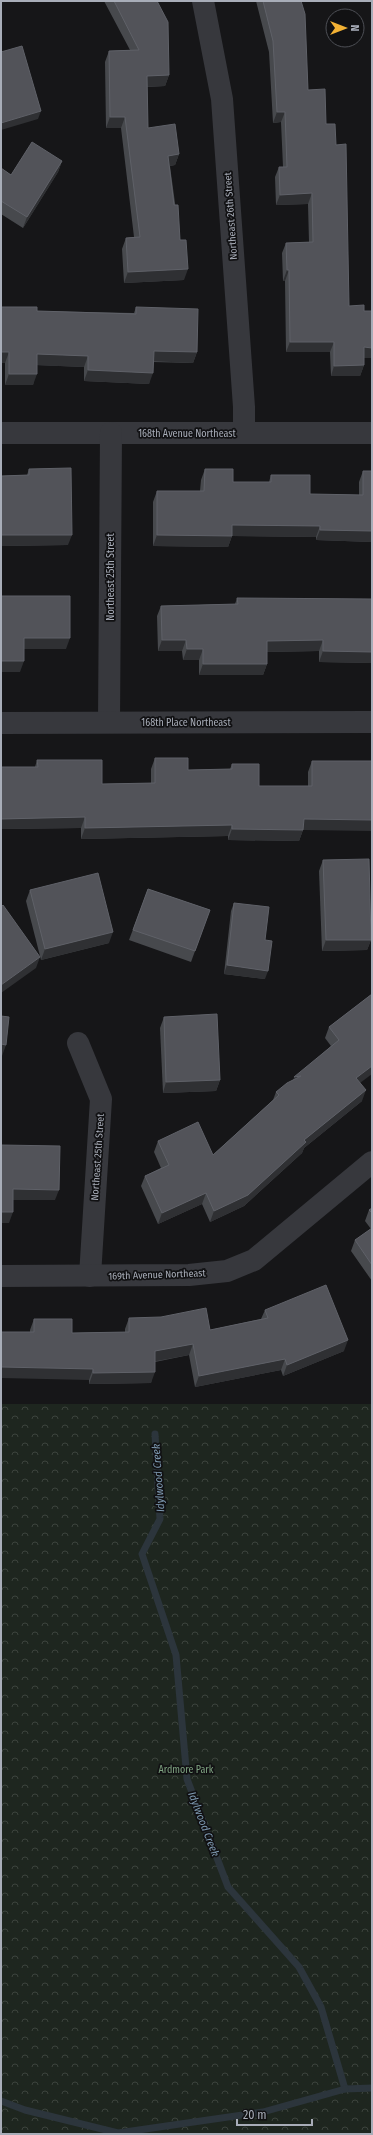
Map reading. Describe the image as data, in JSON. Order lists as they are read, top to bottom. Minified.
{"streets":{"street":["Northeast 26th Street","168th Avenue Northeast","Northeast 25th Street","168th Place Northeast","169th Avenue Northeast"]},"crossings":[["Northeast 26th Street","168th Avenue Northeast"],["168th Avenue Northeast","Northeast 25th Street"],["Northeast 25th Street","168th Place Northeast"],["Northeast 25th Street","169th Avenue Northeast"]],"water":["Idylwood Creek"],"parks":["Ardmore Park"],"scale_bar":"20 m","north":"right"}
